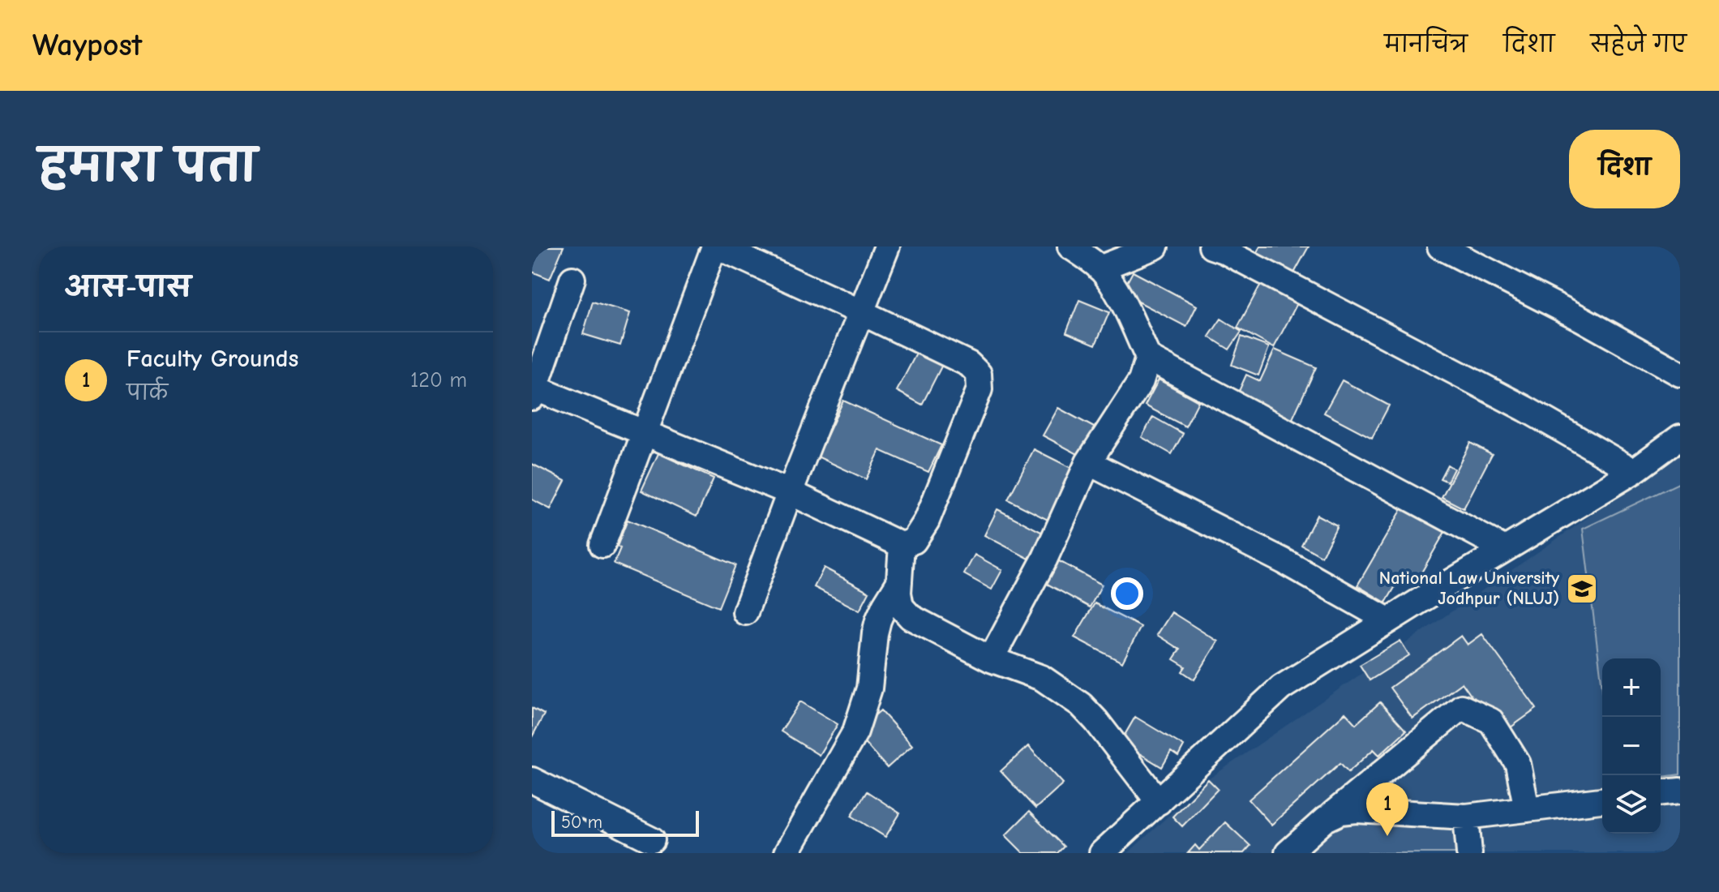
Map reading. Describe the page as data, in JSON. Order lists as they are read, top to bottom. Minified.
{"places":{"school or university":["National Law University Jodhpur (NLUJ)"]},"scale_bar":"50 m","page":{"header":"Waypost","nav":["मानचित्र","दिशा","सहेजे गए"],"title":"हमारा पता","buttons":"दिशा","heading":"आस-पास","list":[{"mark":"1","name":"Faculty Grounds","note":"पार्क","value":"120 m"}],"map_buttons":["+","−"],"pins":"1","scale":"50 m"}}
